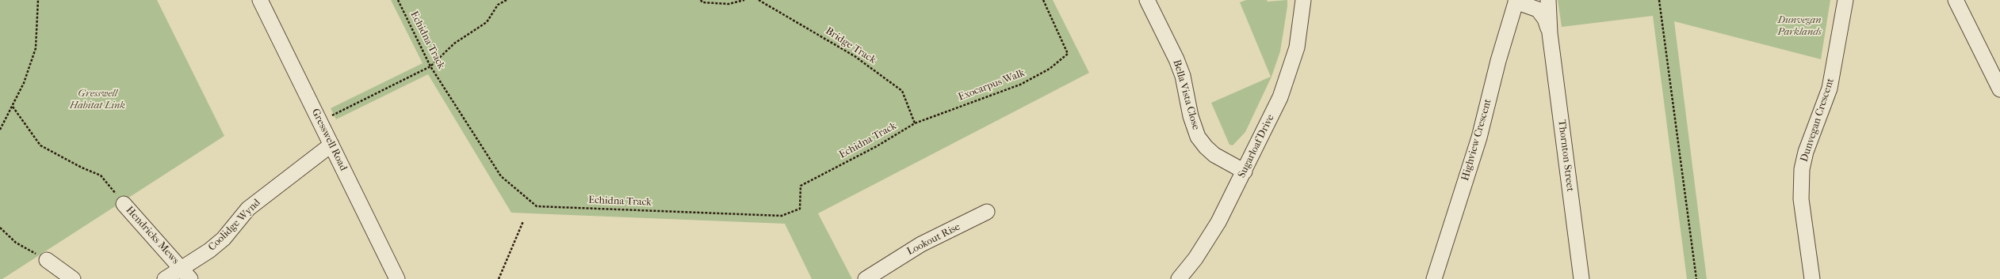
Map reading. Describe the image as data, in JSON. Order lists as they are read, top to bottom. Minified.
{"streets":{"street":["Bella Vista Close","Dunvegan Crescent","Gresswell Road","Highview Crescent","Sugarloaf Drive","Thornton Street","Coolidge Wynd","Hendricks Mews","Lookout Rise"],"path":["Echidna Track","Bridge Track","Exocarpus Walk"]},"crossings":[["Echidna Track","Bridge Track"],["Echidna Track","Exocarpus Walk"],["Bridge Track","Exocarpus Walk"],["Bella Vista Close","Sugarloaf Drive"],["Gresswell Road","Coolidge Wynd"],["Highview Crescent","Thornton Street"],["Coolidge Wynd","Hendricks Mews"]],"parks":["Dunvegan Parklands","Gresswell Habitat Link"]}
